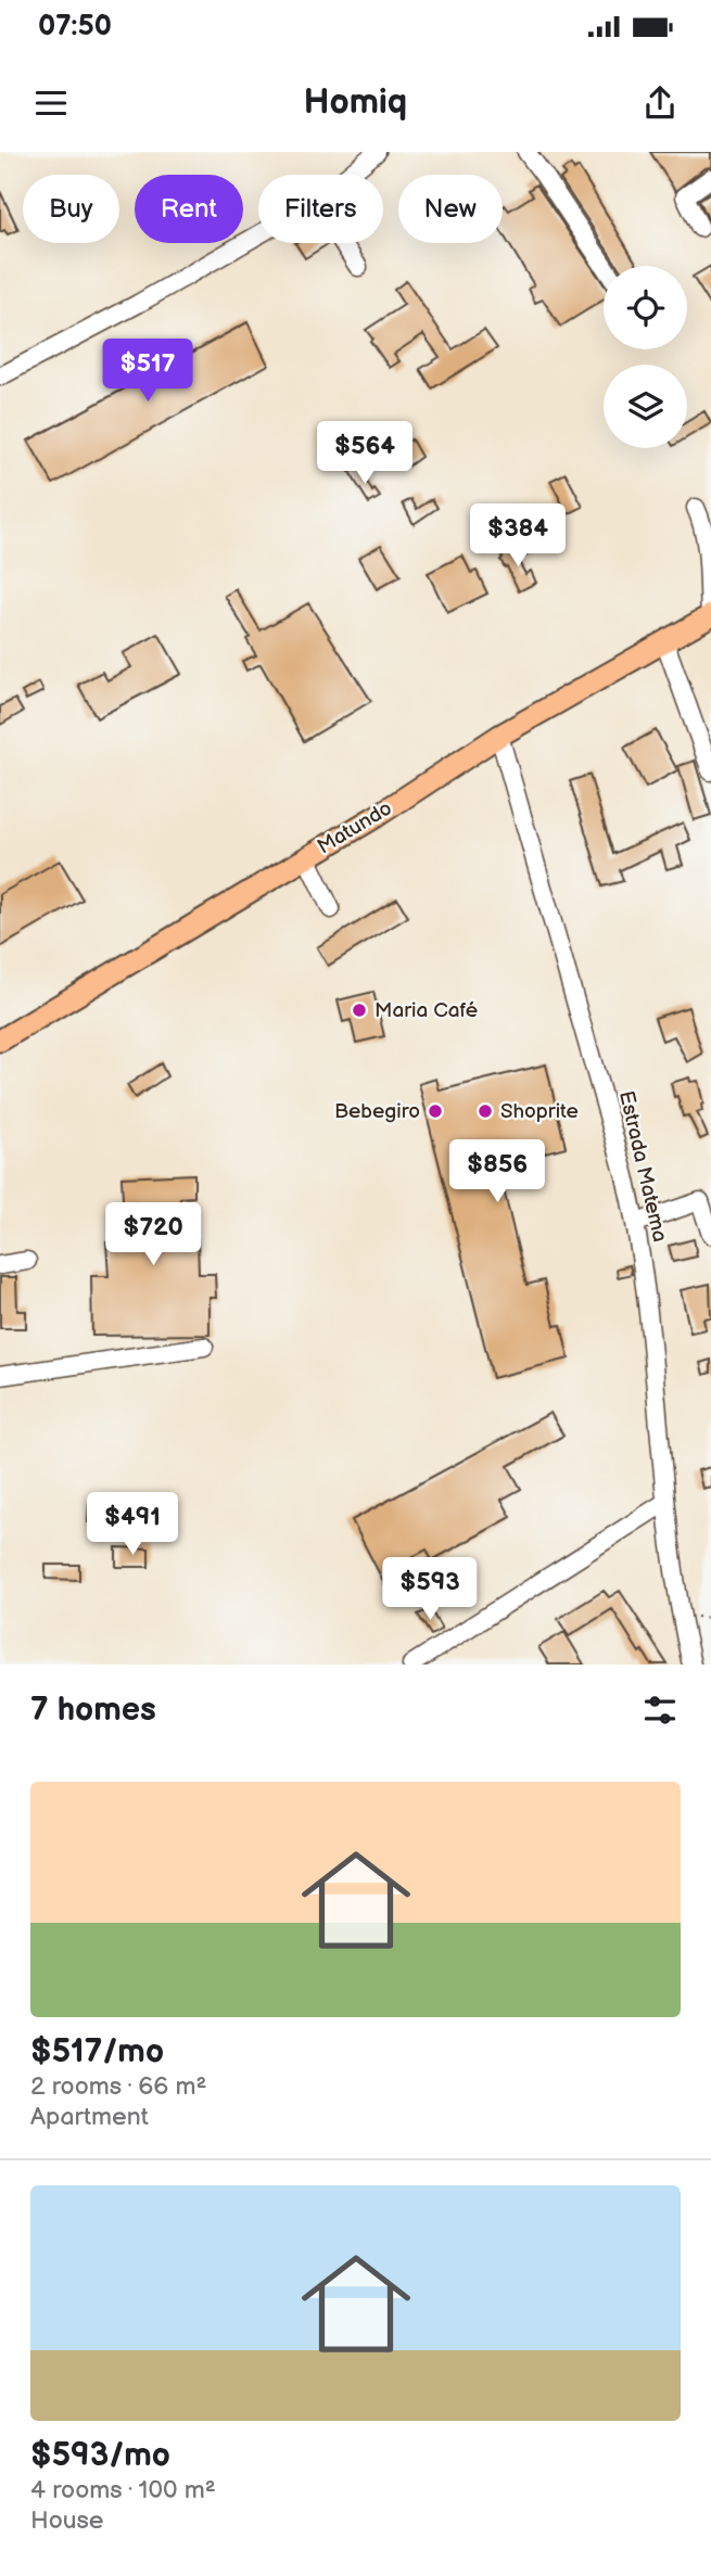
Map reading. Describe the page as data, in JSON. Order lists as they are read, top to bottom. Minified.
{"streets":{"main road":["Matundo"],"street":["Estrada Matema"]},"crossings":[["Matundo","Estrada Matema"]],"places":["Maria Café","Bebegiro","Shoprite"],"page":{"status":"07:50","header":"Homiq","chip":["Buy","Rent","Filters","New"],"price":["$517","$564","$384","$856","$720","$491","$593"],"heading":"7 homes","list":[{"name":"$517/mo","note":"2 rooms · 66 m² · Apartment"},{"name":"$593/mo","note":"4 rooms · 100 m² · House"}]}}
